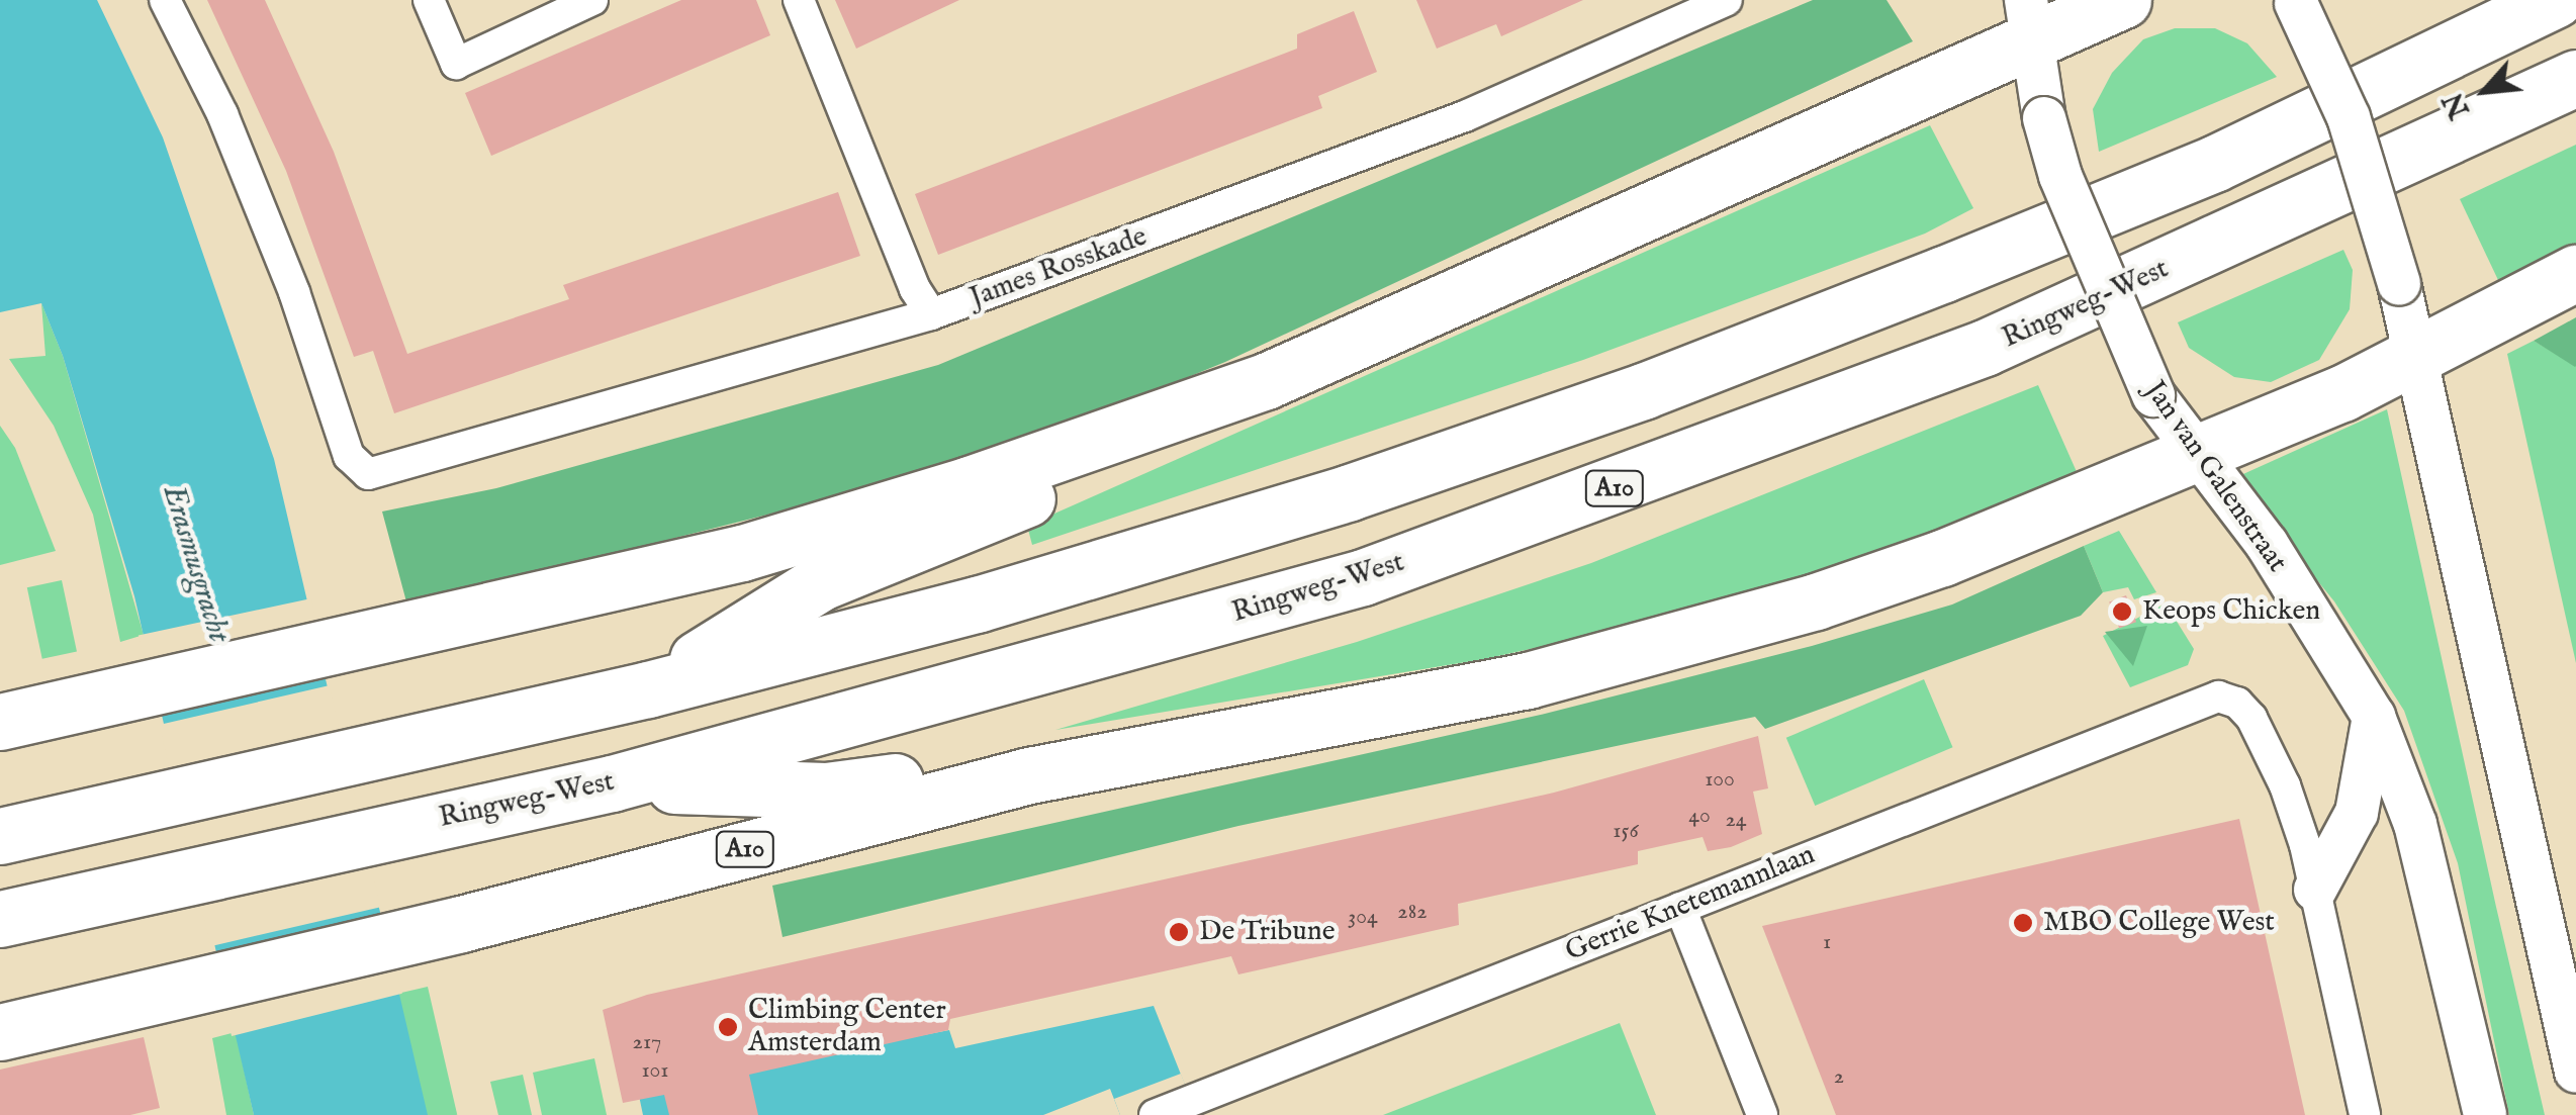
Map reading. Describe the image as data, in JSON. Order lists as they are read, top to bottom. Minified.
{"streets":{"highway":["Ringweg-West","A10"],"main road":["Jan van Galenstraat"],"street":["James Rosskade","Gerrie Knetemannlaan"]},"crossings":[["Ringweg-West","A10"],["Jan van Galenstraat","A10"]],"water":["Erasmusgracht"],"places":["Keops Chicken","MBO College West","De Tribune","Climbing Center Amsterdam"],"house_numbers":["100","40","24","156","282","304","1","217","101","2"],"north":"bottom left"}
